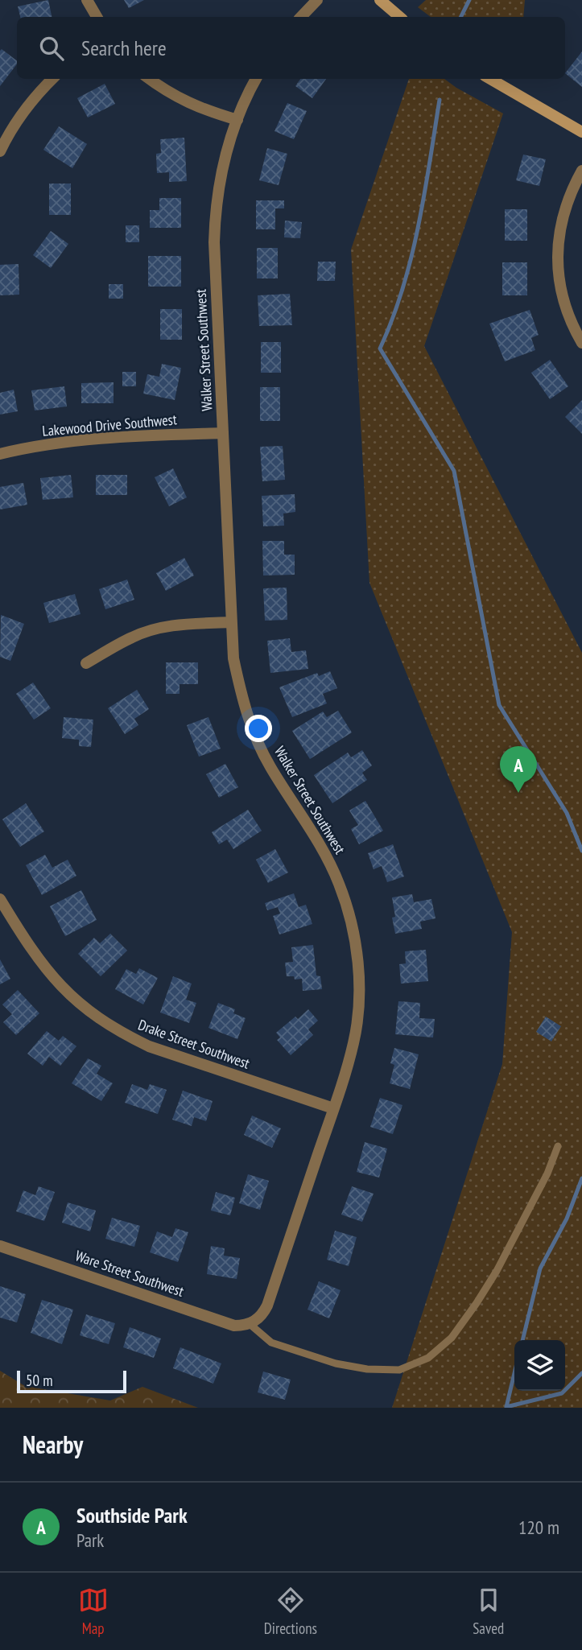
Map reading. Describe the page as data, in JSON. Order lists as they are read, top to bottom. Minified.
{"streets":{"street":["Walker Street Southwest","Lakewood Drive Southwest","Drake Street Southwest","Ware Street Southwest"]},"crossings":[["Walker Street Southwest","Lakewood Drive Southwest"],["Walker Street Southwest","Drake Street Southwest"],["Walker Street Southwest","Ware Street Southwest"]],"scale_bar":"50 m","page":{"search":"Search here","pins":"A","scale":"50 m","heading":"Nearby","list":[{"mark":"A","name":"Southside Park","note":"Park","value":"120 m"}],"nav":["Map","Directions","Saved"]}}
